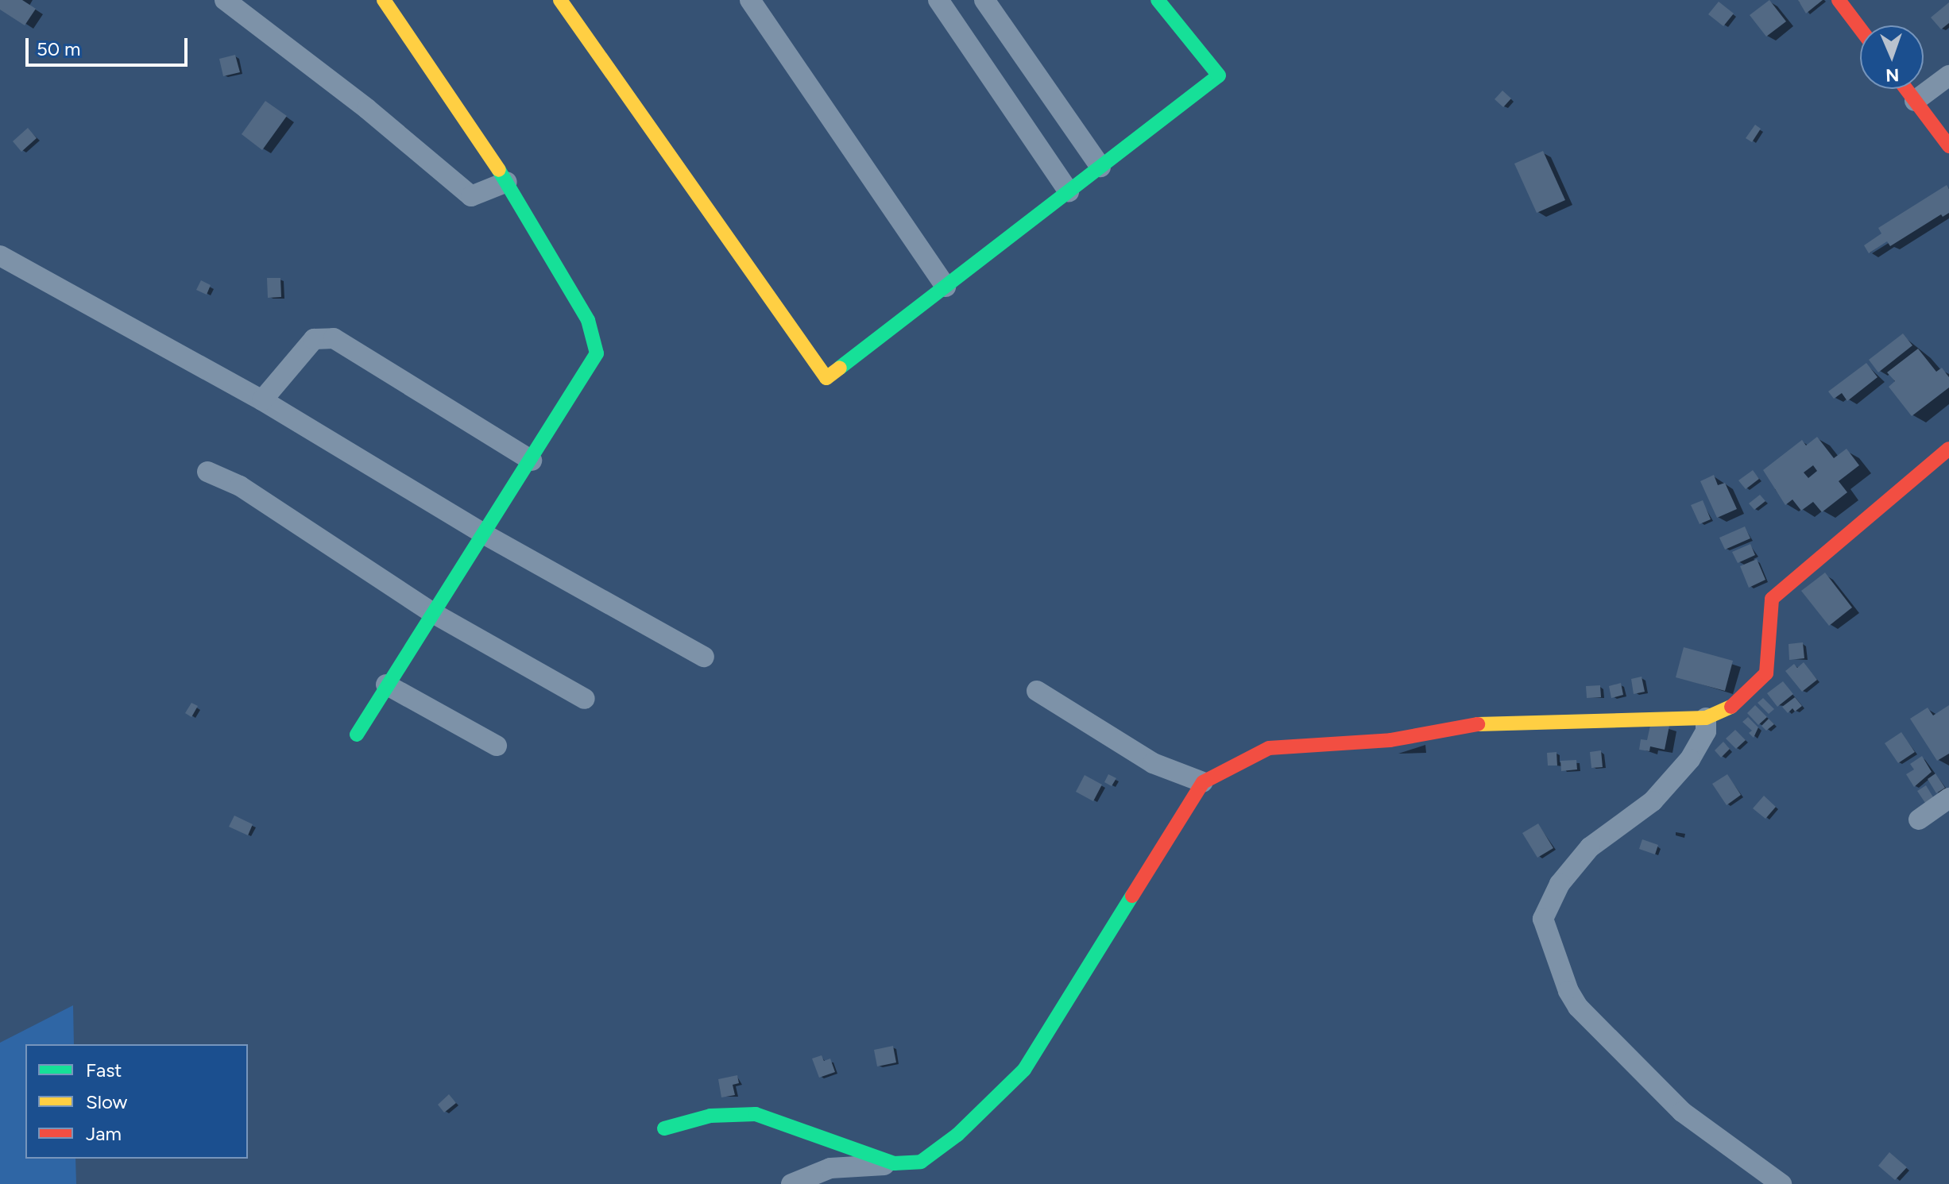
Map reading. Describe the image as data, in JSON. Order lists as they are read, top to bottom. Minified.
{"legend":["Fast","Slow","Jam"],"scale_bar":"50 m","north":"bottom"}
